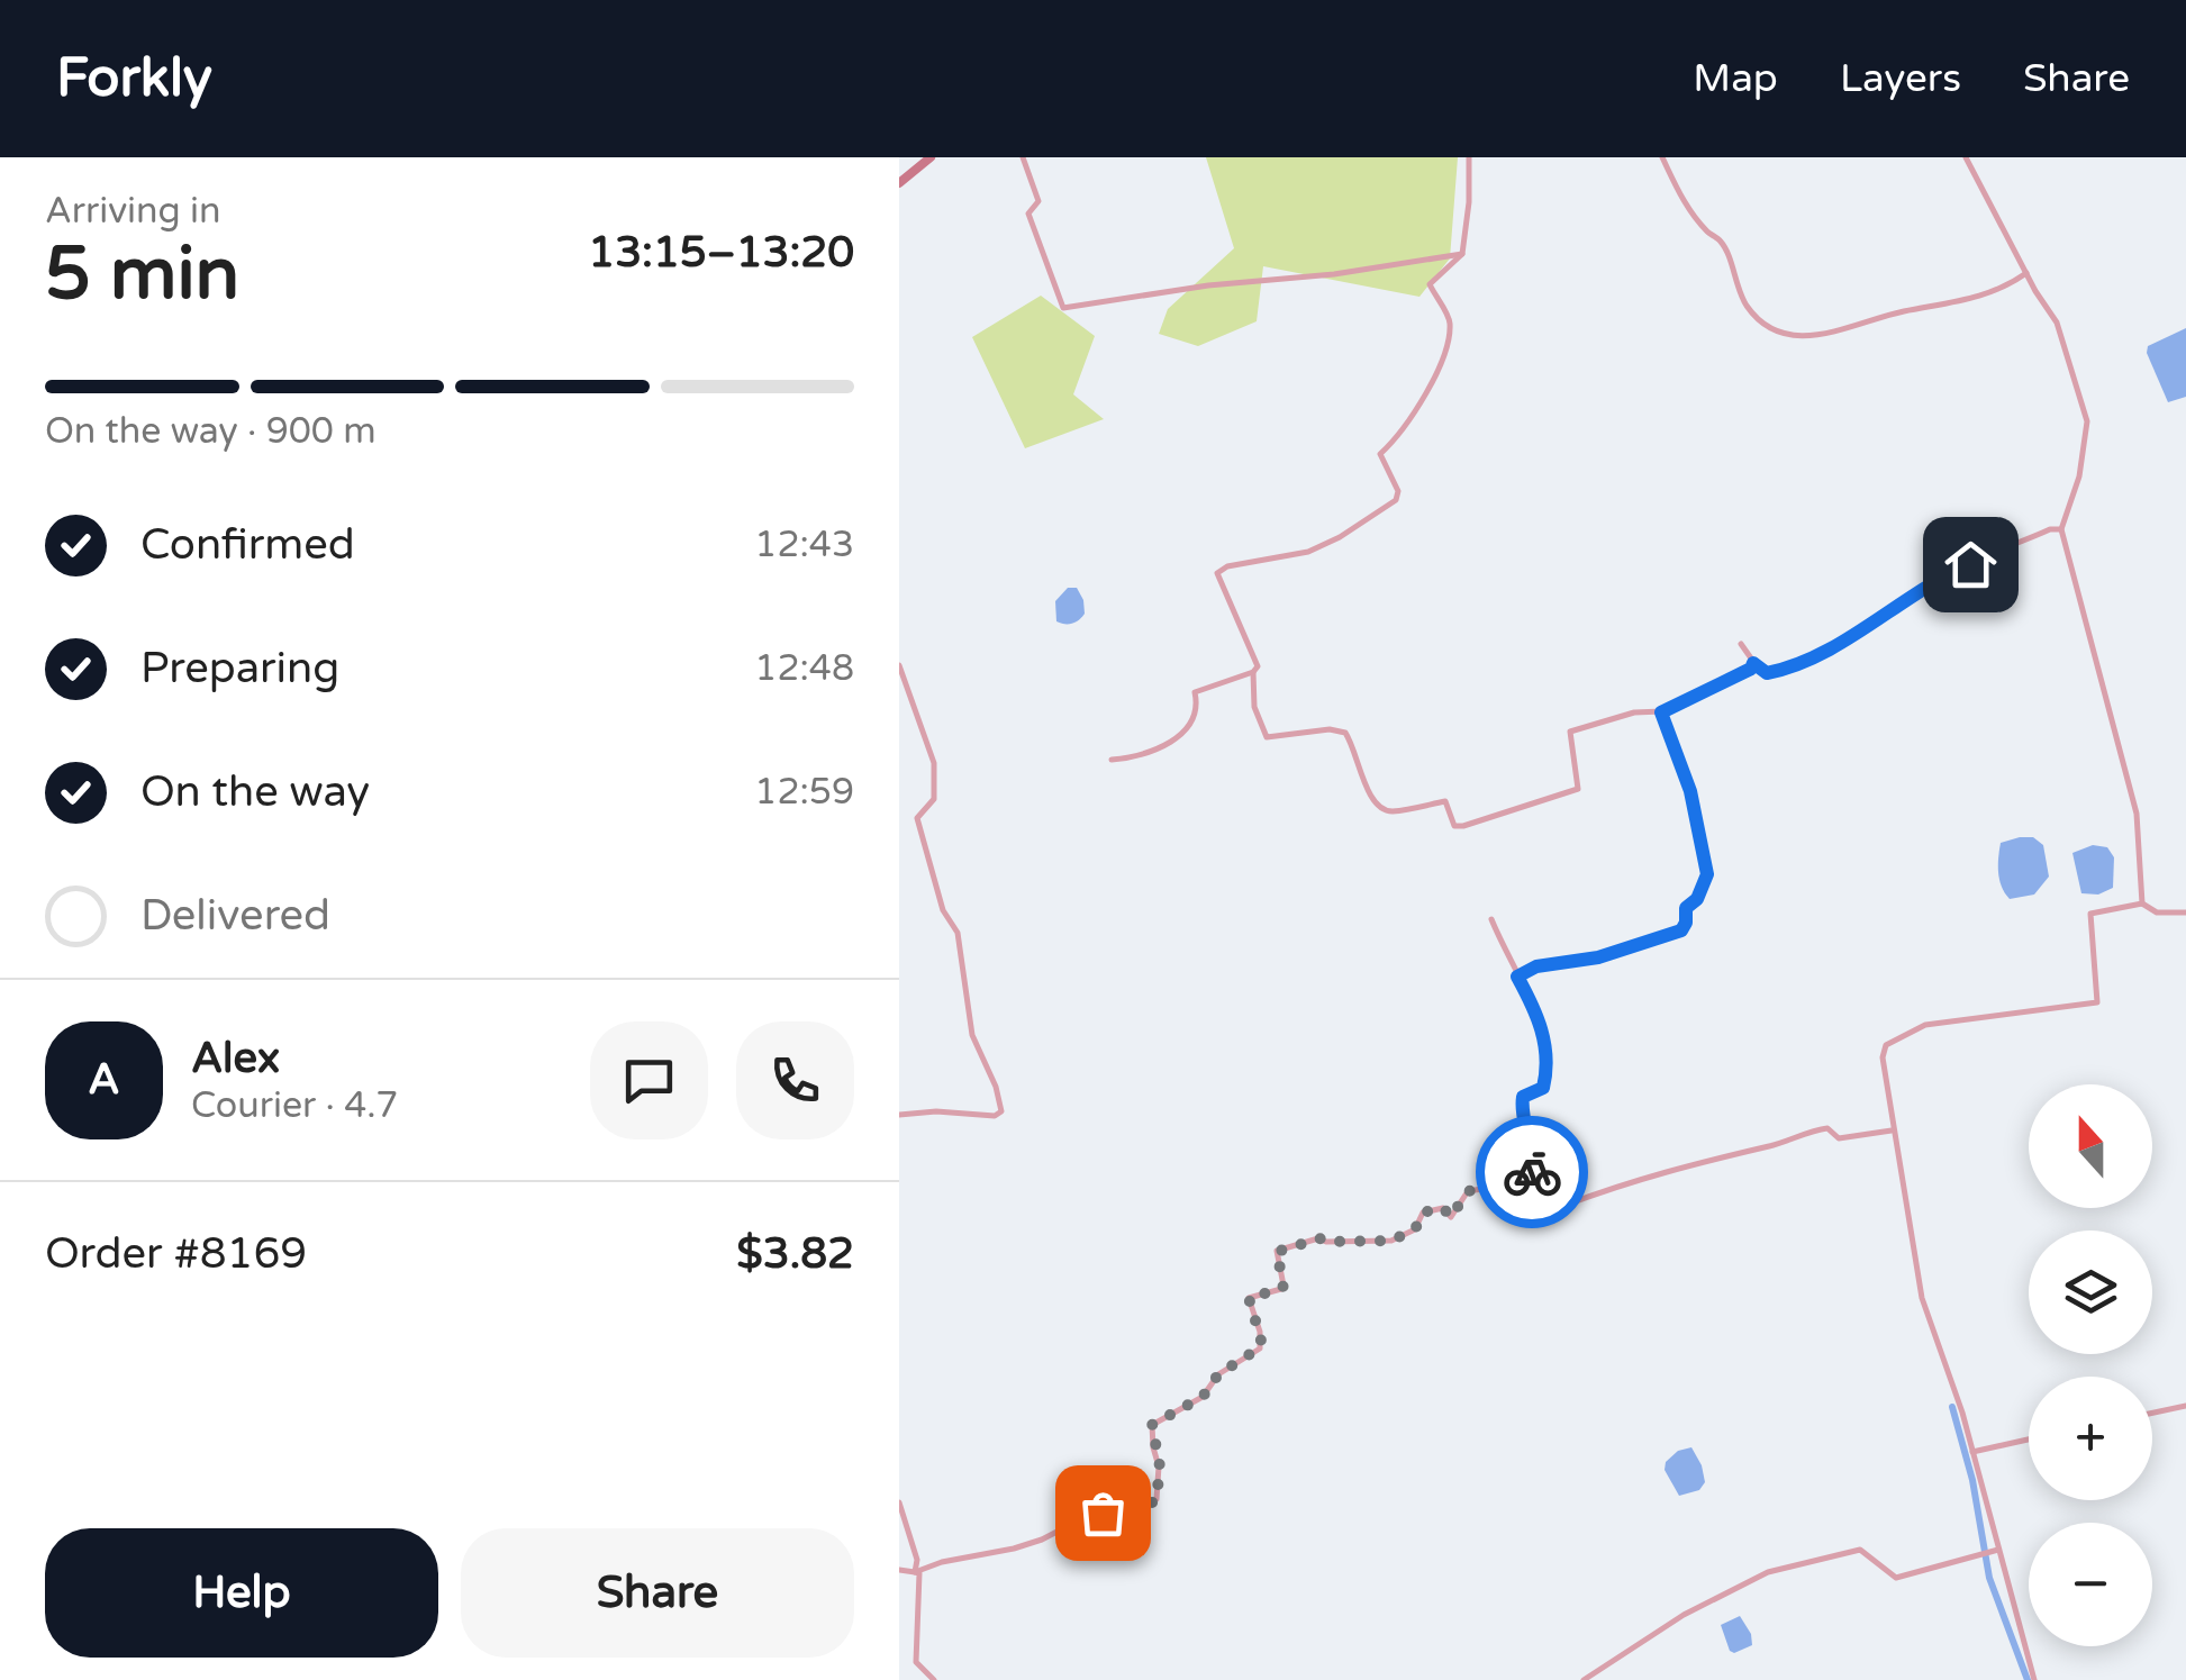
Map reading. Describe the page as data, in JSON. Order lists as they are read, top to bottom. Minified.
{"north":"top","page":{"header":"Forkly","nav":["Map","Layers","Share"],"heading":["5 min","Arriving in","13:15–13:20"],"panel":["Alex","Courier · 4.7","Order #8169","$3.82"],"bar":"On the way · 900 m","list":[["Confirmed","12:43"],["Preparing","12:48"],["On the way","12:59"],"Delivered"],"round":"A","map_buttons":["+","−"],"buttons":["Help","Share"]}}
